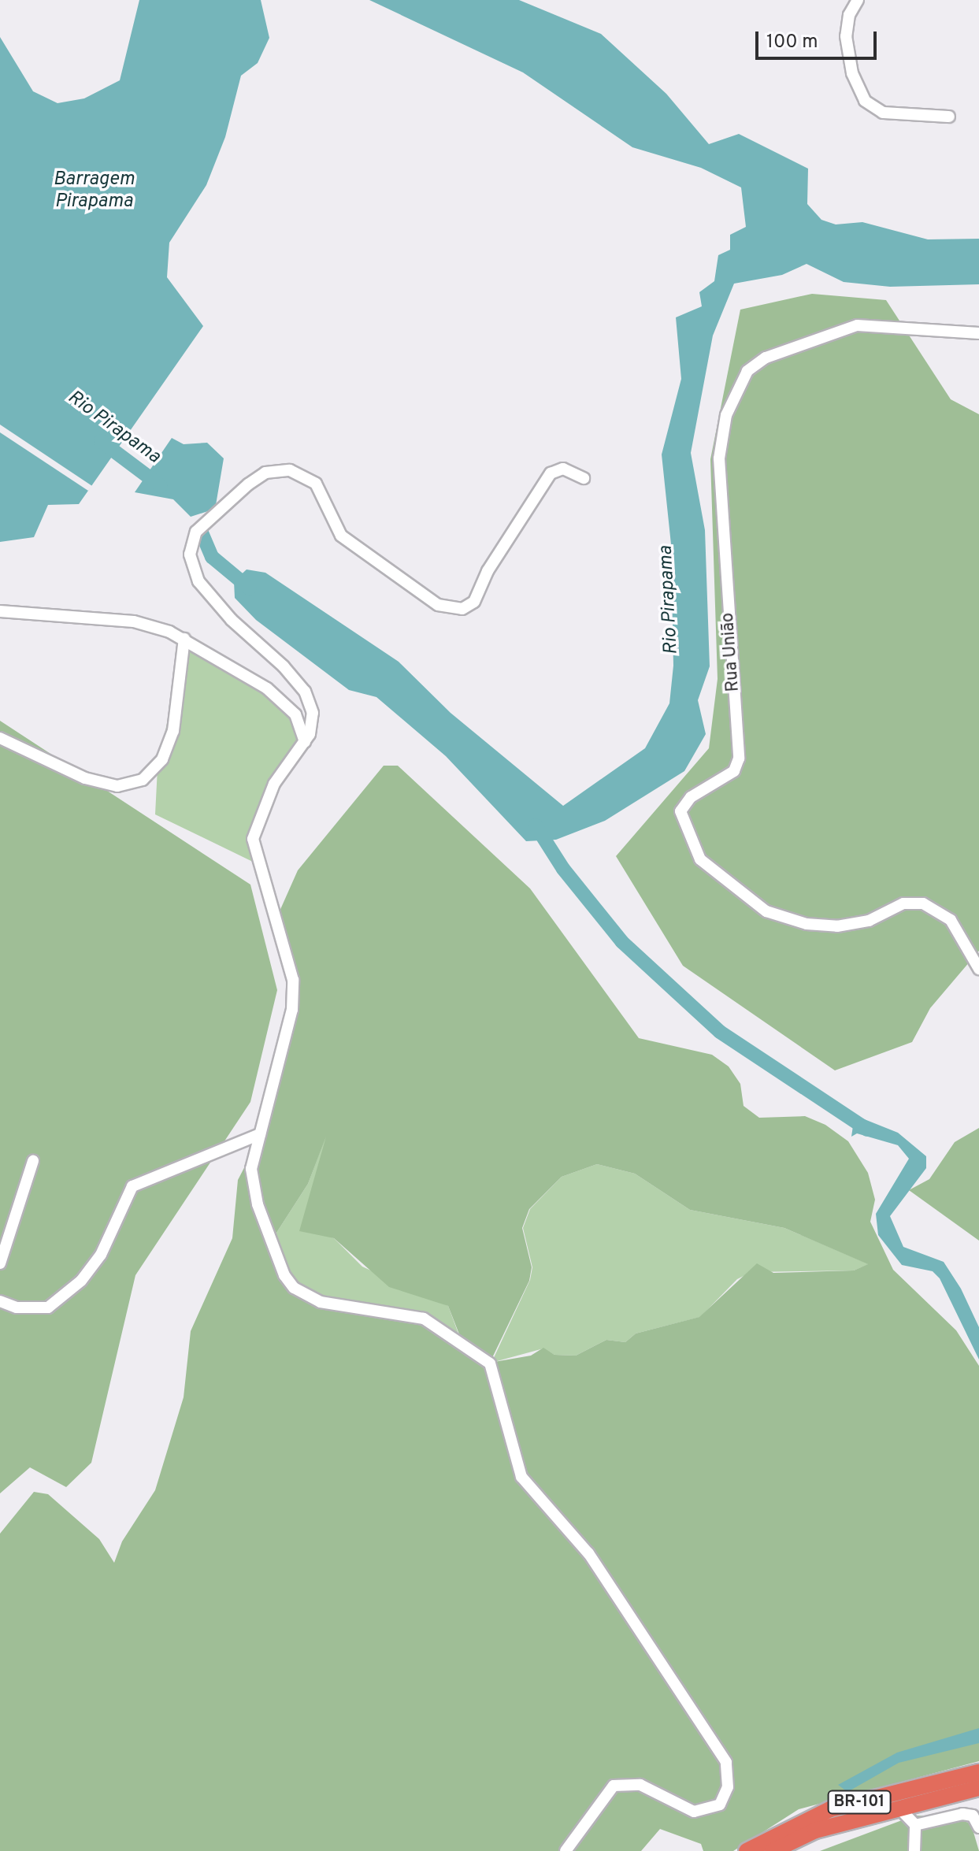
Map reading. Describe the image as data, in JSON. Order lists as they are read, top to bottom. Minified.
{"streets":{"highway":["BR-101"],"street":["Rua União"]},"water":["Barragem Pirapama","Rio Pirapama"],"scale_bar":"100 m"}
